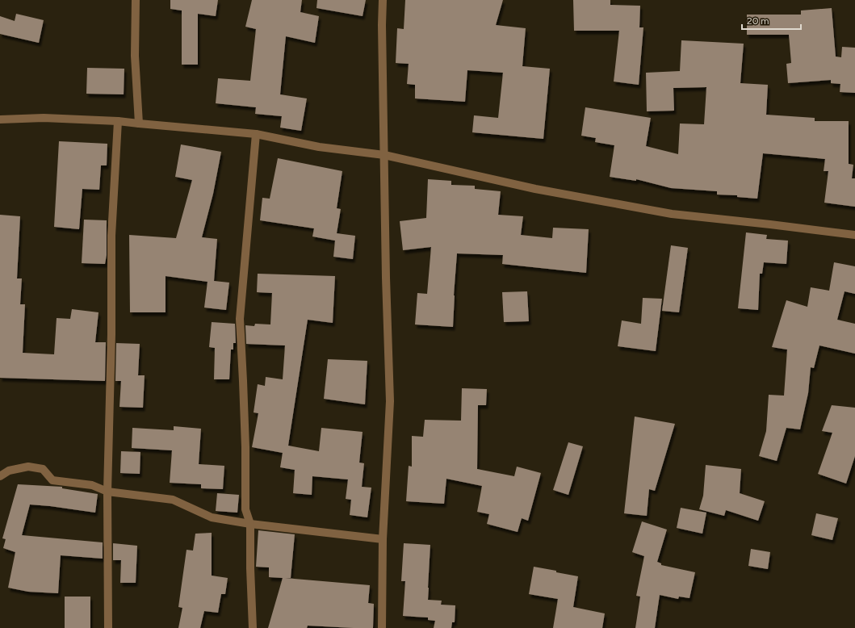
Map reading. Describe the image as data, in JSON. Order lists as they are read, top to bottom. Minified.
{"scale_bar":"20 m"}
